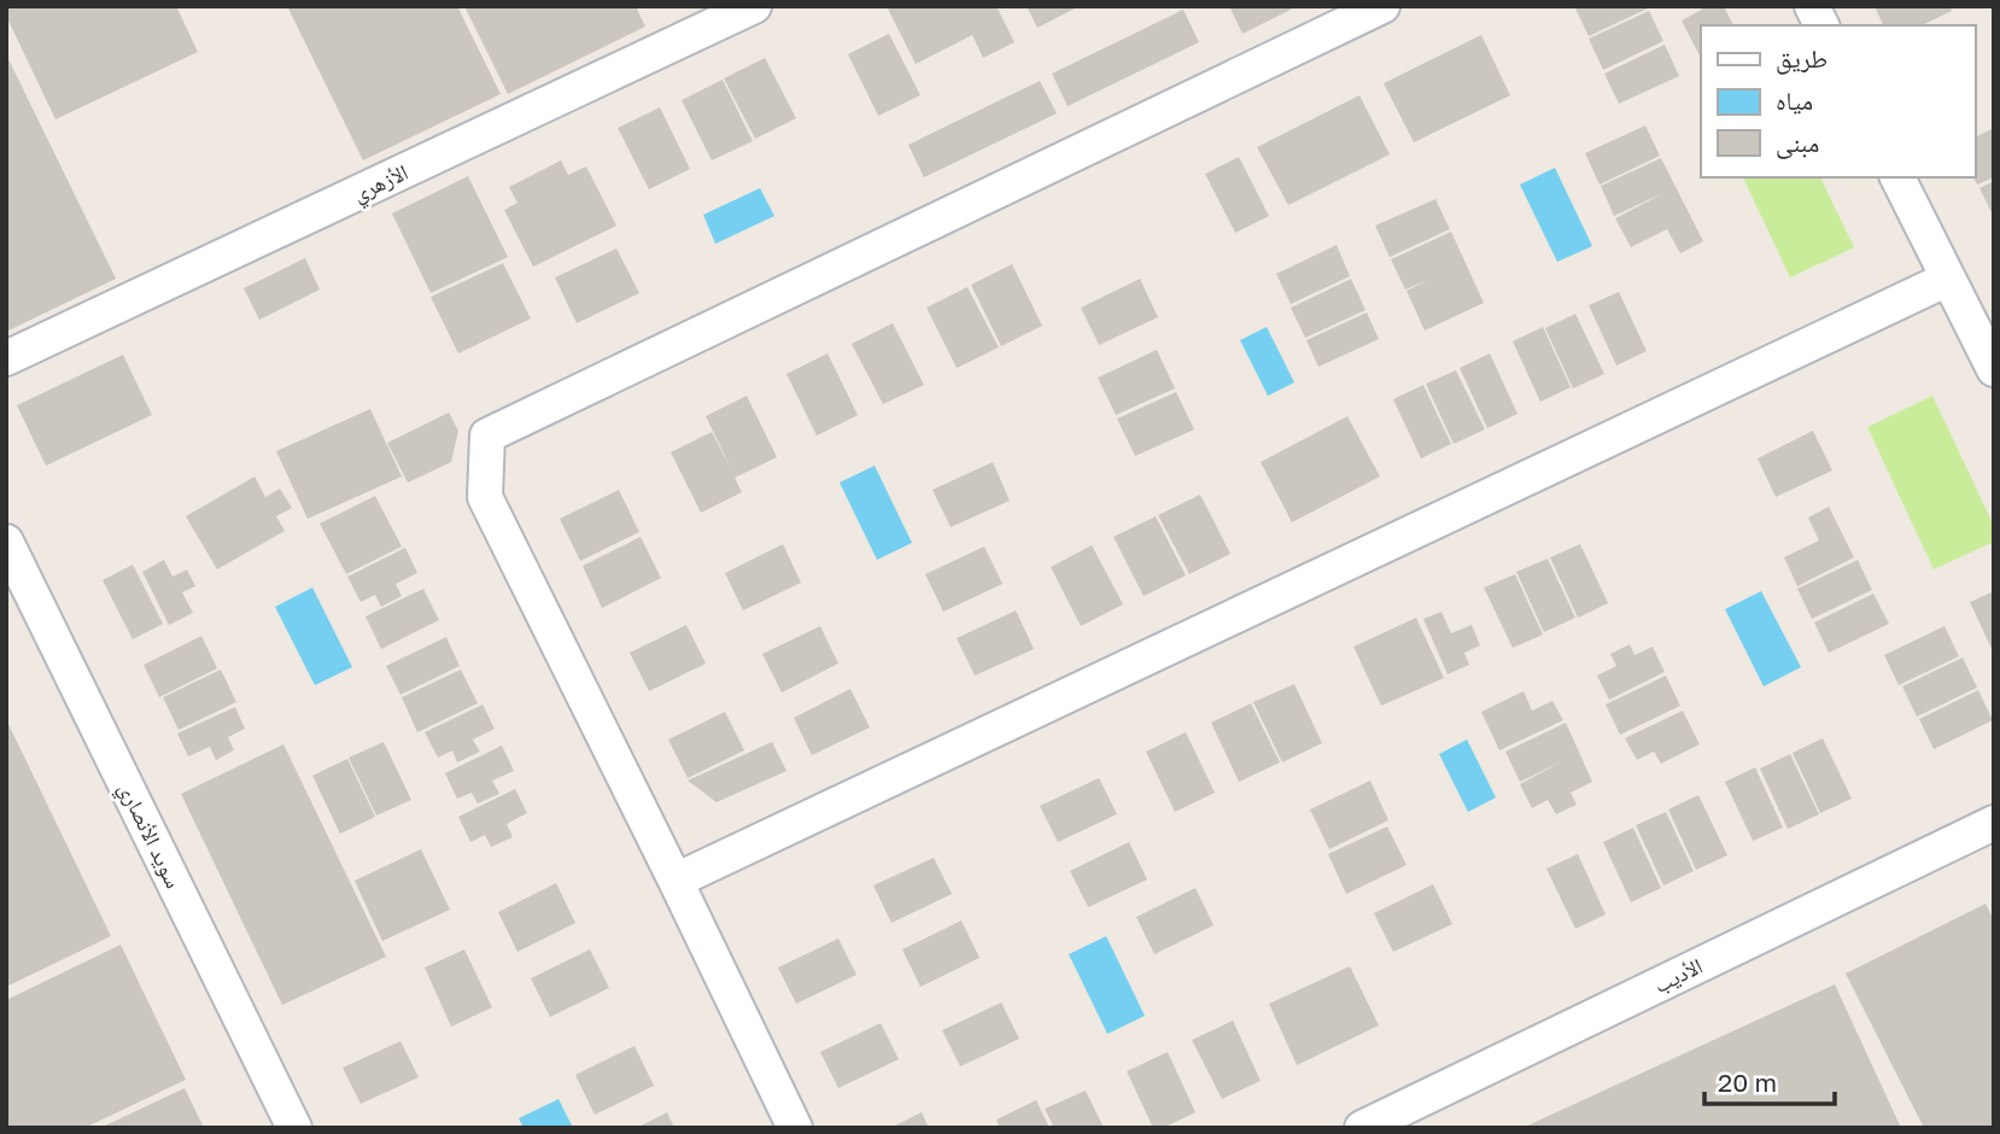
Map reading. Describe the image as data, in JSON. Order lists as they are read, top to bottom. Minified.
{"streets":{"street":["الأزهري","سويد الأنصاري","الأديب"]},"legend":["طريق","مياه","مبنى"],"scale_bar":"20 m"}
